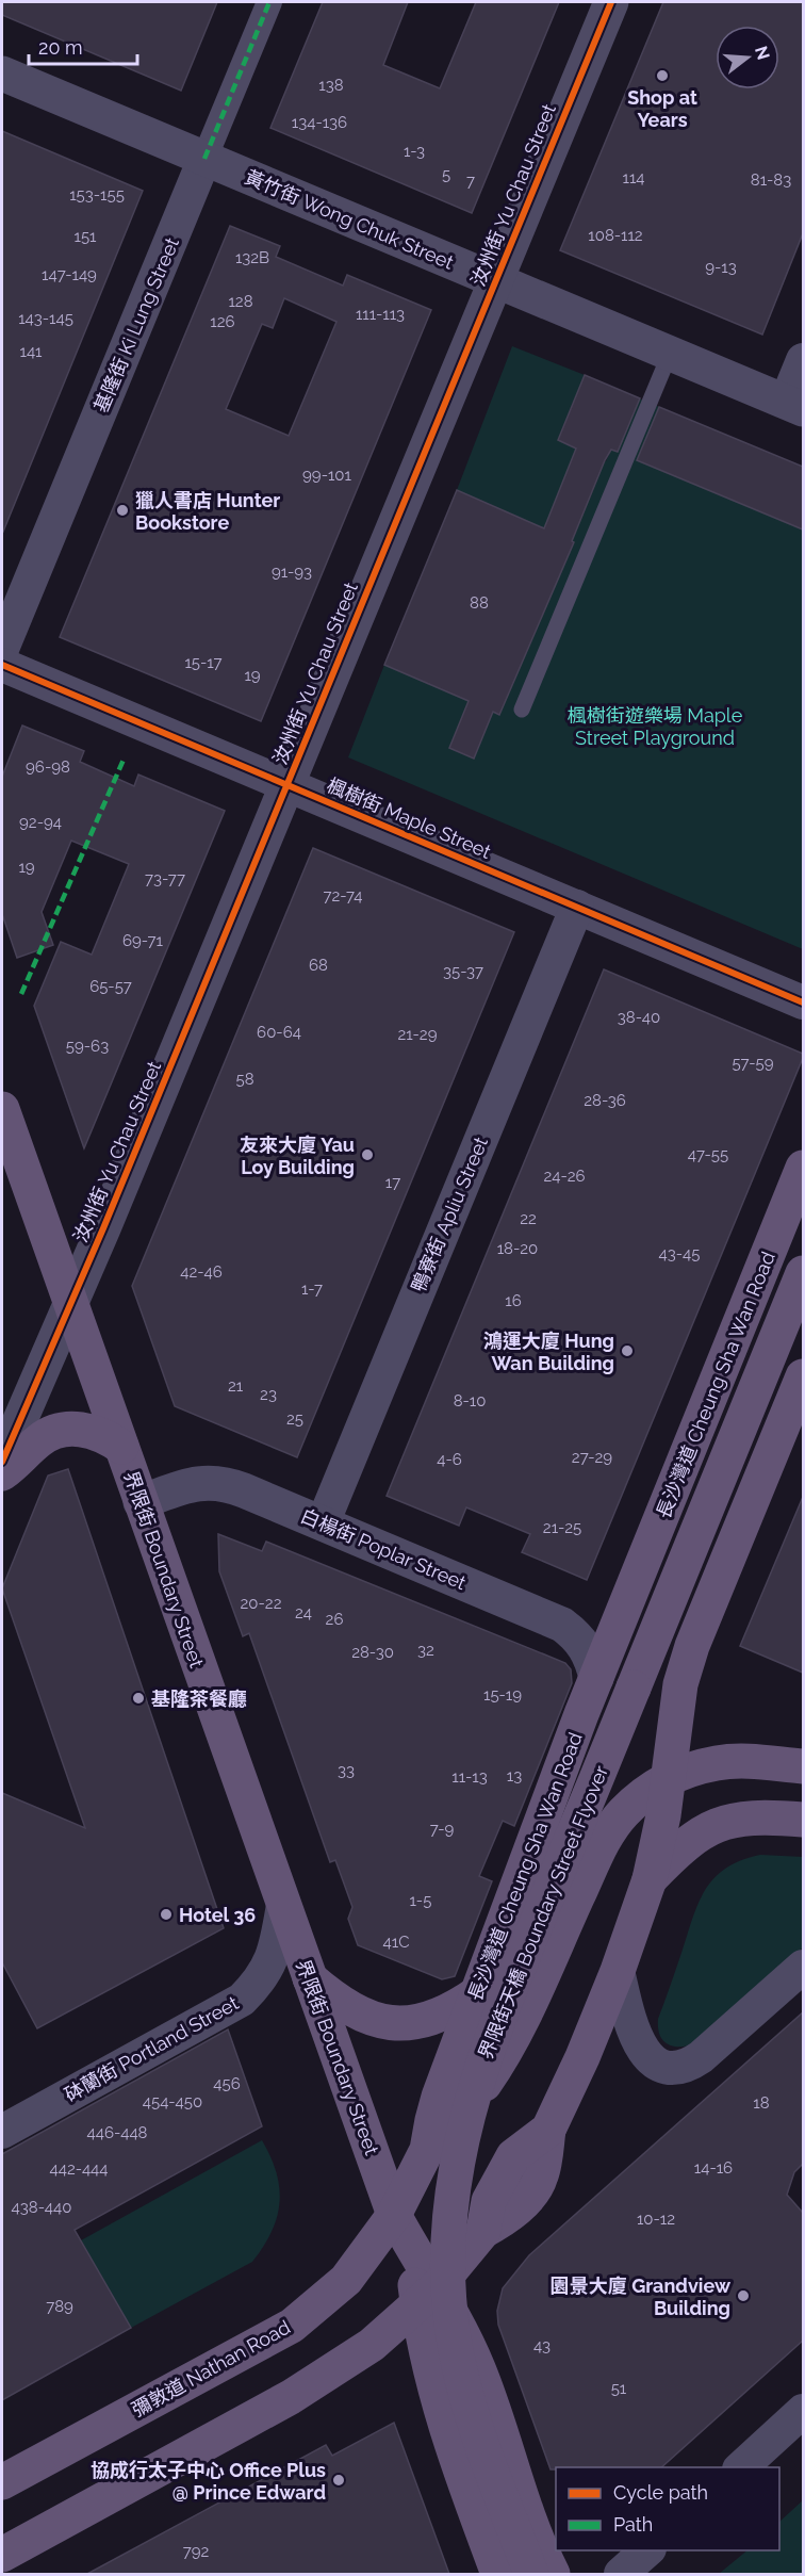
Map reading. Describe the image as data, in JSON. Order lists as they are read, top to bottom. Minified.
{"streets":{"main road":["長沙灣道 Cheung Sha Wan Road","界限街 Boundary Street","界限街天橋 Boundary Street Flyover","彌敦道 Nathan Road"],"street":["汝州街 Yu Chau Street","黃竹街 Wong Chuk Street","基隆街 Ki Lung Street","楓樹街 Maple Street","鴨寮街 Apliu Street","白楊街 Poplar Street","砵蘭街 Portland Street"]},"crossings":[["汝州街 Yu Chau Street","黃竹街 Wong Chuk Street"],["汝州街 Yu Chau Street","楓樹街 Maple Street"],["汝州街 Yu Chau Street","界限街 Boundary Street"],["黃竹街 Wong Chuk Street","基隆街 Ki Lung Street"],["楓樹街 Maple Street","鴨寮街 Apliu Street"],["鴨寮街 Apliu Street","白楊街 Poplar Street"],["長沙灣道 Cheung Sha Wan Road","白楊街 Poplar Street"],["長沙灣道 Cheung Sha Wan Road","彌敦道 Nathan Road"],["白楊街 Poplar Street","界限街 Boundary Street"],["界限街 Boundary Street","砵蘭街 Portland Street"],["界限街 Boundary Street","彌敦道 Nathan Road"]],"parks":["楓樹街遊樂場 Maple Street Playground"],"places":["Shop at Years","獵人書店 Hunter Bookstore","友來大廈 Yau Loy Building","鴻運大廈 Hung Wan Building","基隆茶餐廳","Hotel 36","園景大廈 Grandview Building","協成行太子中心 Office Plus @ Prince Edward"],"house_numbers":["138","134-136","1-3","5","114","81-83","7","153-155","108-112","151","132B","9-13","147-149","128","111-113","143-145","126","141","99-101","91-93","88","15-17","19","96-98","92-94","19","73-77","72-74","69-71","68","35-37","65-57","38-40","60-64","21-29","59-63","57-59","58","28-36","47-55","24-26","17","22","18-20","43-45","42-46","1-7","16","21","23","8-10","25","27-29","4-6","21-25","20-22","24","26","32","28-30","15-19","33","13","11-13","7-9","1-5","41C","456","454-450","18","446-448","14-16","442-444","438-440","10-12","789","43","51","792"],"legend":["Cycle path","Path"],"scale_bar":"20 m","north":"right"}
